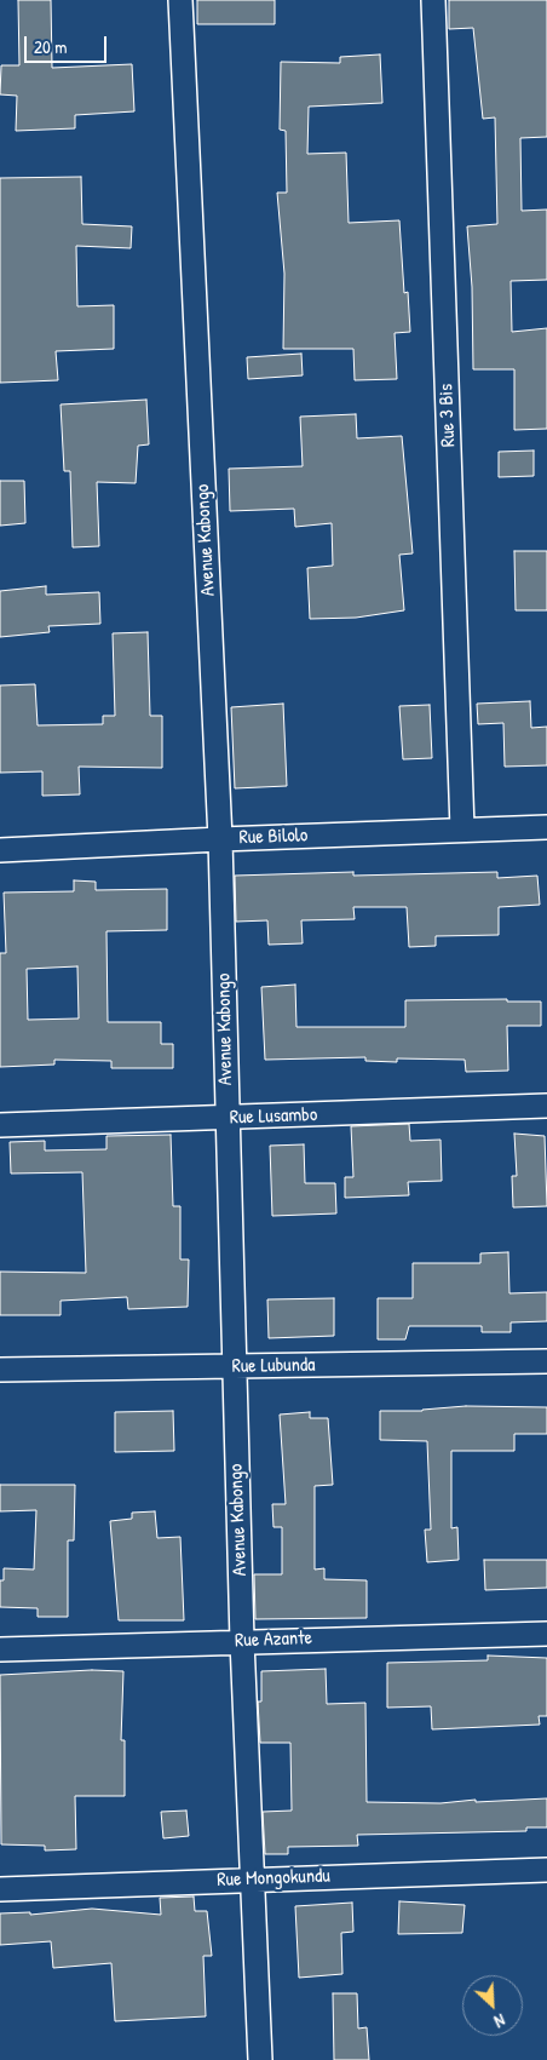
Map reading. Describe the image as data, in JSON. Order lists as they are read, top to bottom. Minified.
{"streets":{"street":["Rue 3 Bis","Avenue Kabongo","Rue Bilolo","Rue Lusambo","Rue Lubunda","Rue Azante","Rue Mongokundu"]},"crossings":[["Rue 3 Bis","Rue Bilolo"],["Avenue Kabongo","Rue Bilolo"],["Avenue Kabongo","Rue Lusambo"],["Avenue Kabongo","Rue Lubunda"],["Avenue Kabongo","Rue Azante"],["Avenue Kabongo","Rue Mongokundu"]],"scale_bar":"20 m","north":"bottom right"}
